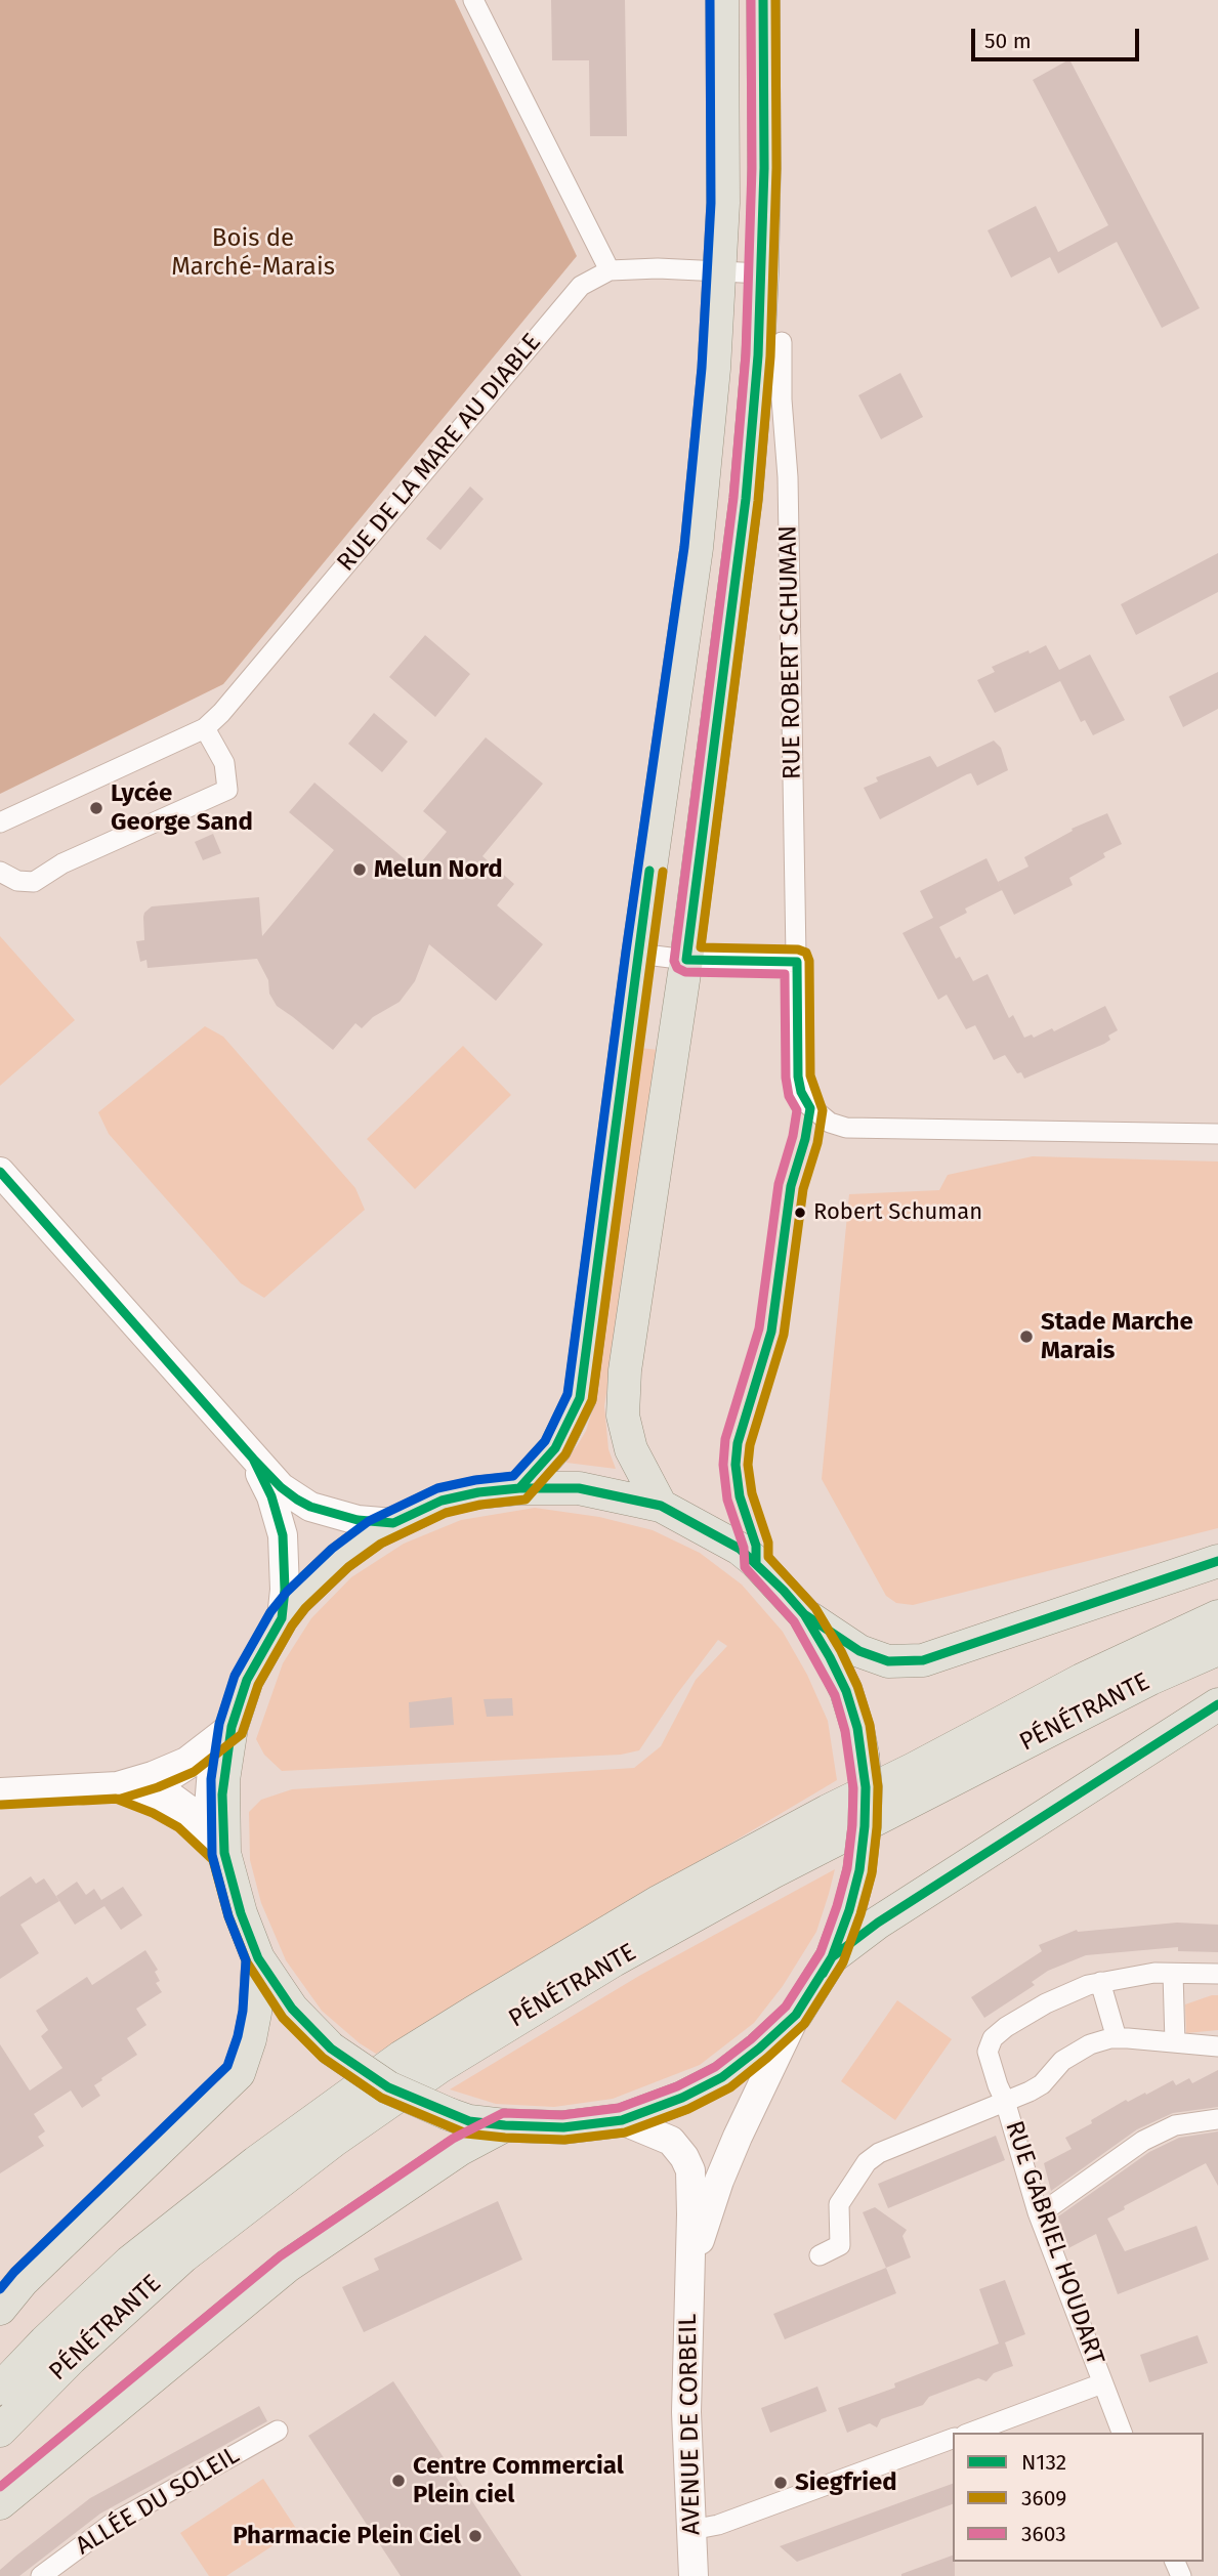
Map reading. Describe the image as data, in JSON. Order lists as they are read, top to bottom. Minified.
{"streets":{"main road":["PÉNÉTRANTE","AVENUE DE CORBEIL"],"street":["RUE DE LA MARE AU DIABLE","RUE ROBERT SCHUMAN","RUE GABRIEL HOUDART","ALLÉE DU SOLEIL"]},"parks":["Bois de Marché-Marais"],"places":["Lycée George Sand","Melun Nord","Robert Schuman","Stade Marche Marais","Centre Commercial Plein ciel","Siegfried","Pharmacie Plein Ciel"],"lines":["transit line N132","transit line 3609","transit line 3603"],"legend":["N132","3609","3603"],"scale_bar":"50 m"}
